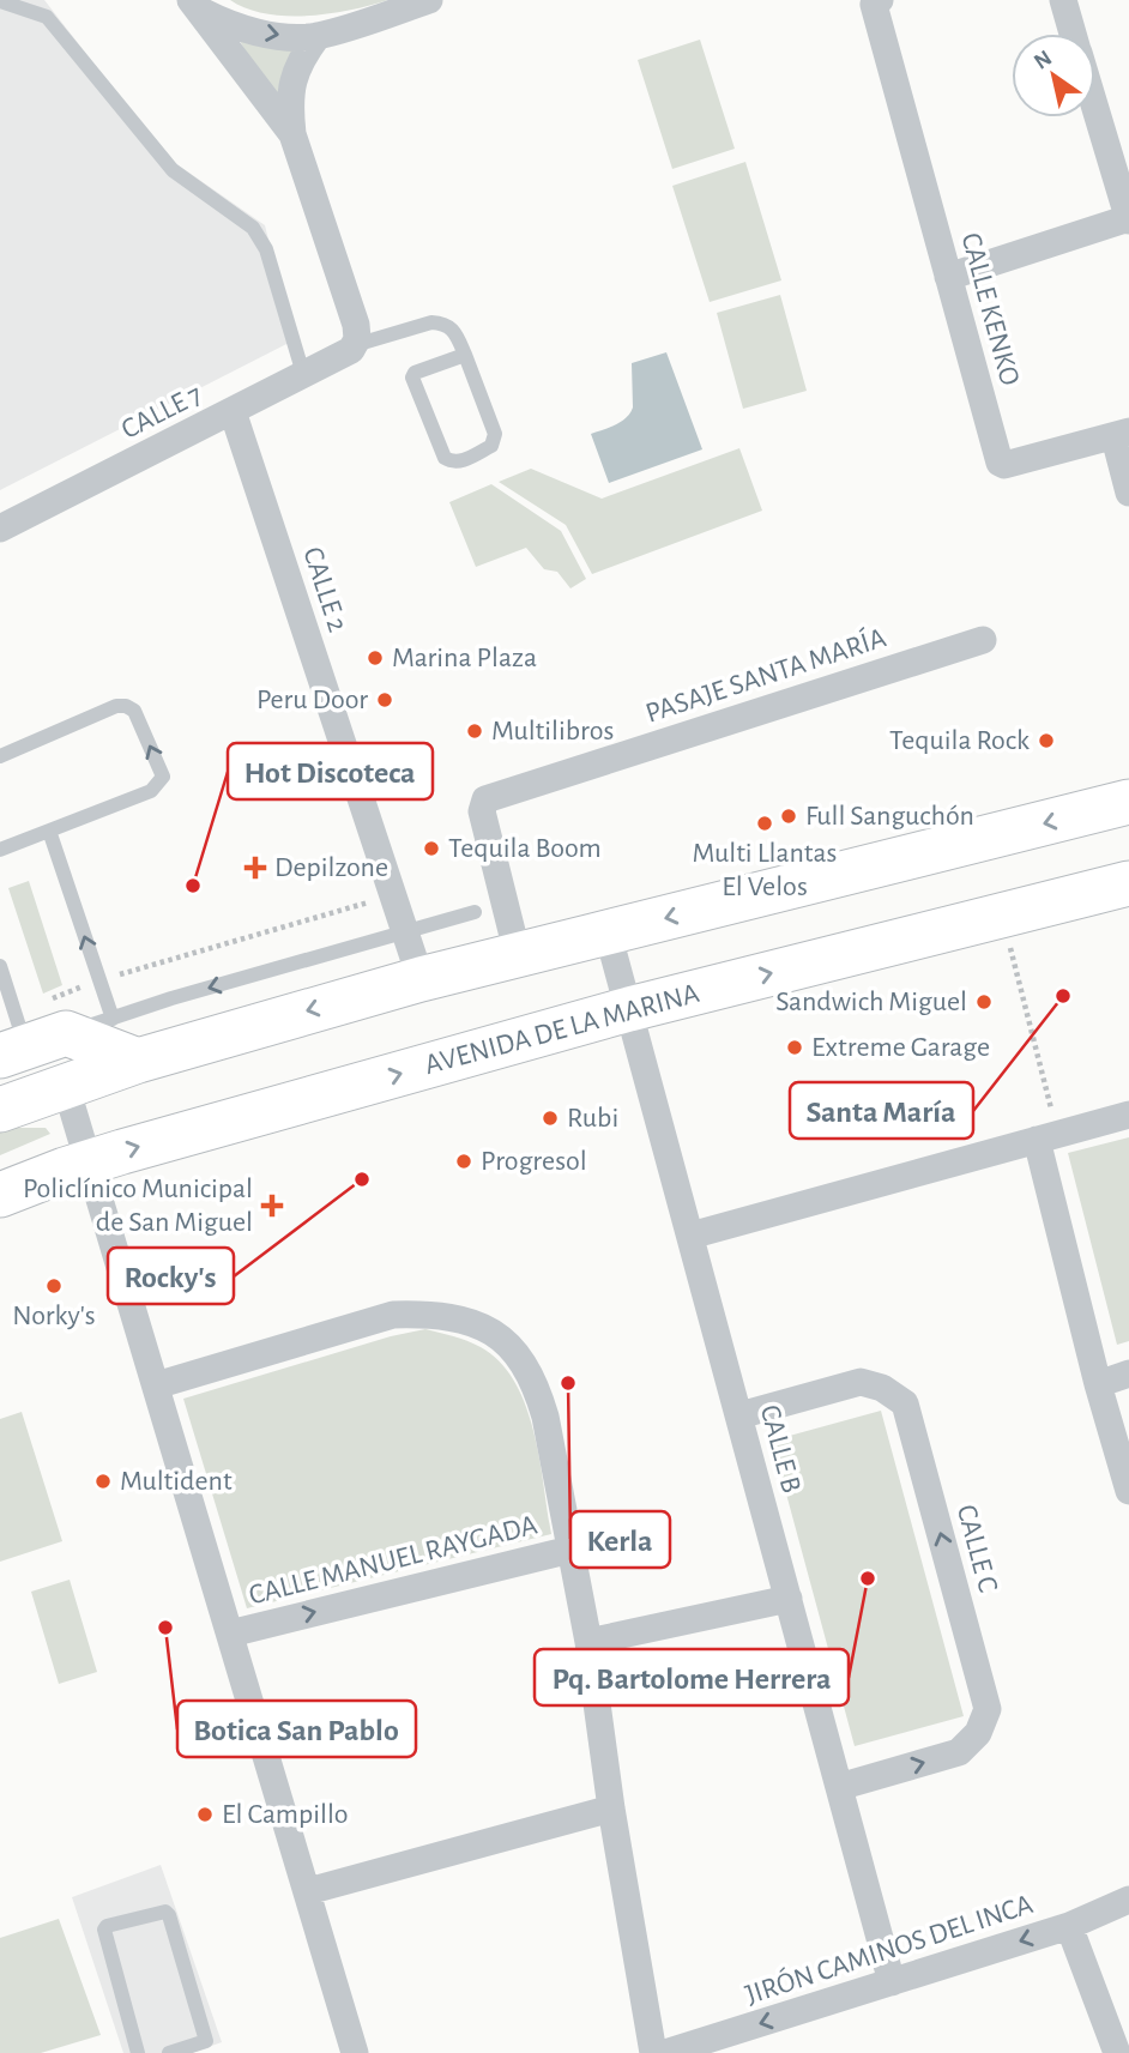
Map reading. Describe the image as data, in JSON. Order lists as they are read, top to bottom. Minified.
{"streets":{"main road":["AVENIDA DE LA MARINA"],"street":["CALLE KENKO","CALLE 7","CALLE 2","PASAJE SANTA MARÍA","CALLE B","CALLE C","CALLE MANUEL RAYGADA","JIRÓN CAMINOS DEL INCA"]},"crossings":[["CALLE 7","CALLE 2"],["AVENIDA DE LA MARINA","CALLE B"],["CALLE B","CALLE C"],["CALLE B","JIRÓN CAMINOS DEL INCA"]],"one_way":["CALLE MANUEL RAYGADA","JIRÓN CAMINOS DEL INCA"],"places":{"other":["Marina Plaza","Peru Door","Multilibros","Tequila Rock","Full Sanguchón","Multi Llantas El Velos","Tequila Boom","Hot Discoteca","Santa María","Sandwich Miguel","Extreme Garage","Rubi","Progresol","Rocky's","Norky's","Kerla","Multident","Pq. Bartolome Herrera","Botica San Pablo","El Campillo"],"health":["Depilzone","Policlínico Municipal de San Miguel"]},"north":"top left"}
